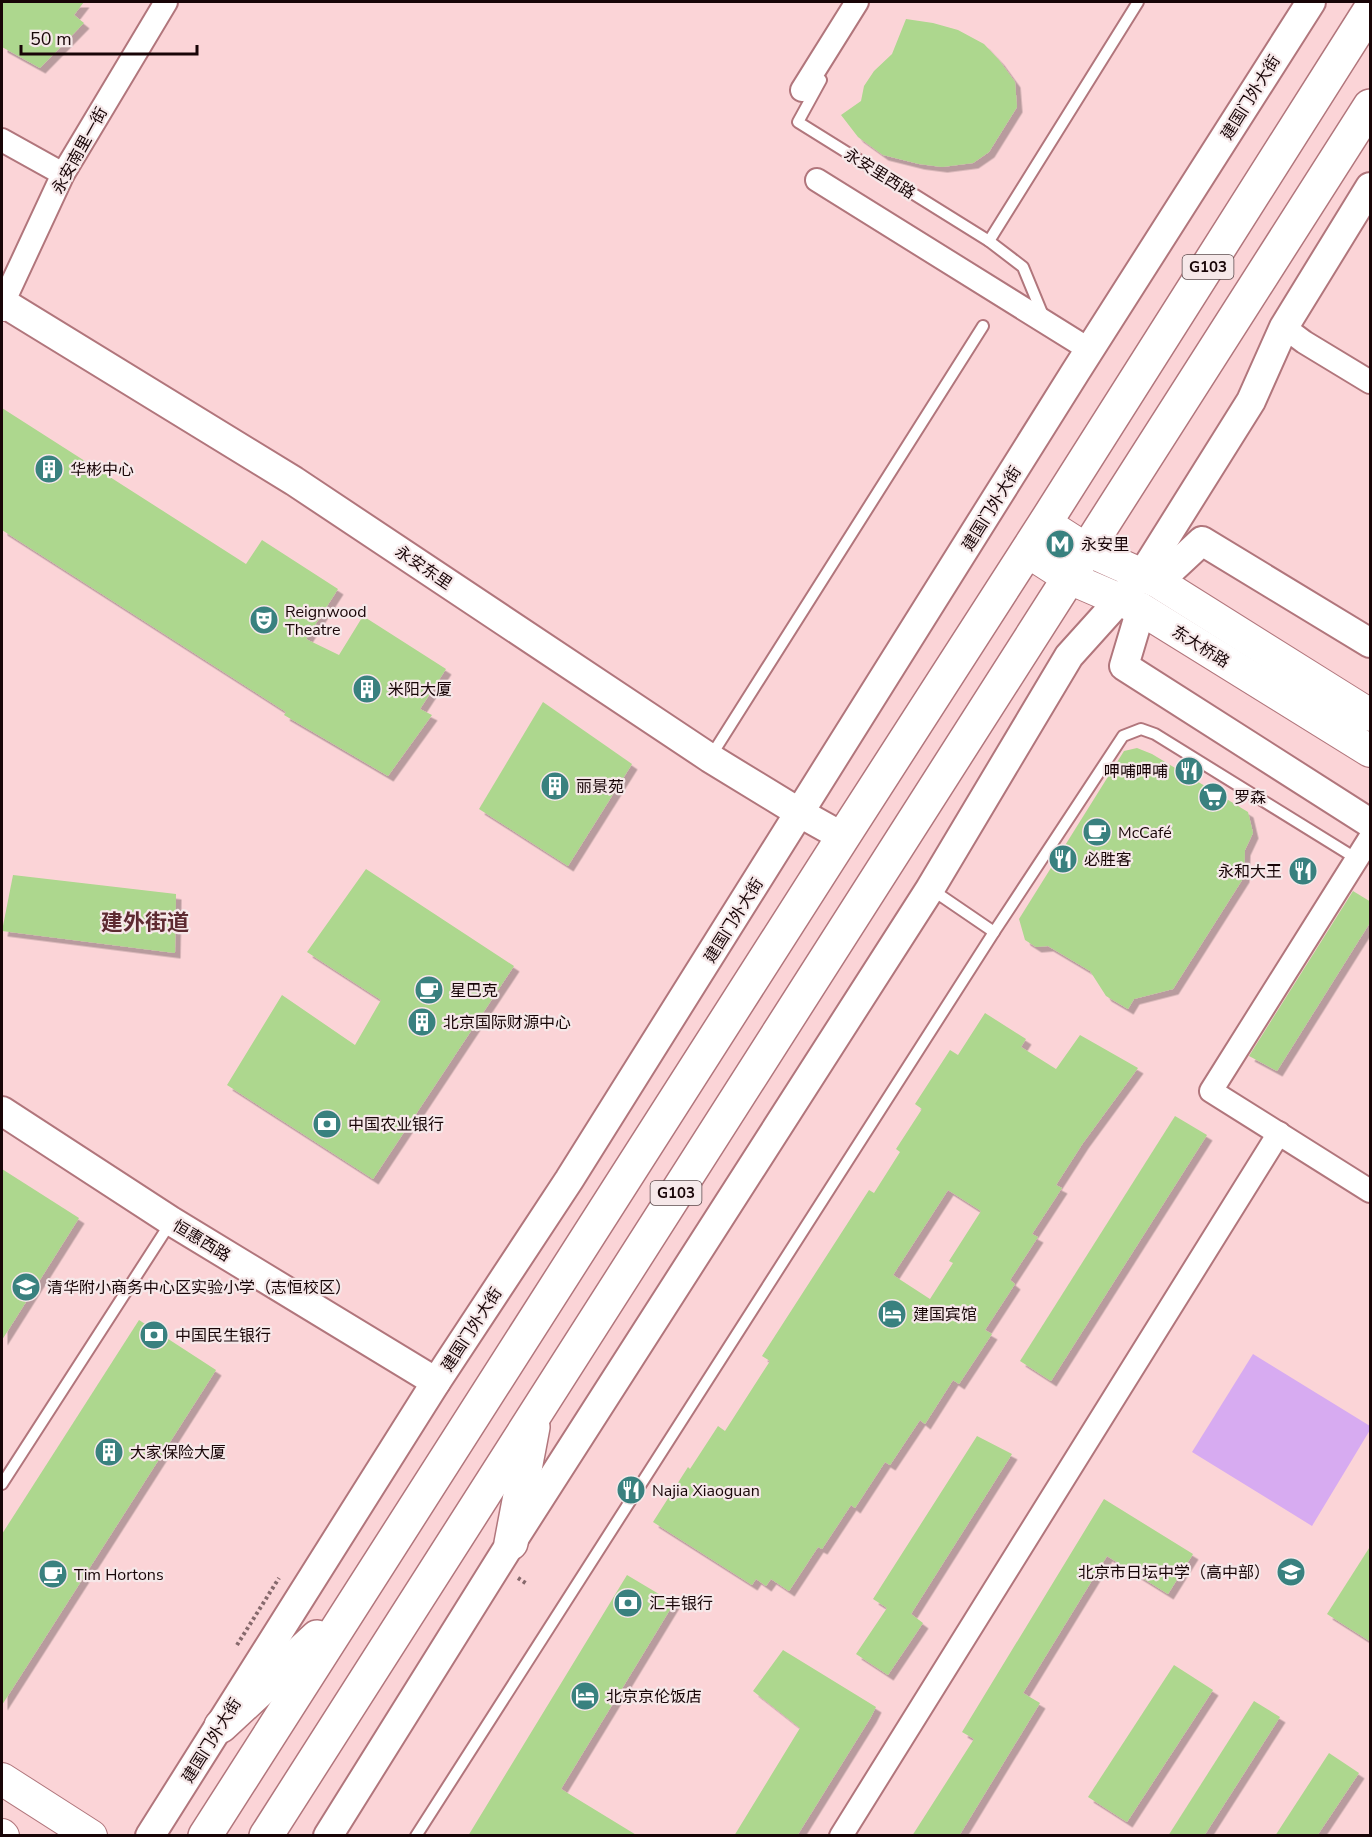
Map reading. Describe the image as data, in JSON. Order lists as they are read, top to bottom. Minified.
{"streets":{"highway":["G103"],"main road":["东大桥路"],"street":["建国门外大街","永安南里一街","永安东里","恒惠西路"],"lane":["永安里西路"]},"crossings":[["建国门外大街","永安东里"],["建国门外大街","恒惠西路"],["永安南里一街","永安东里"],["G103","永安东里"],["G103","东大桥路"]],"districts":["建外街道"],"places":{"building":["华彬中心","米阳大厦","丽景苑","北京国际财源中心","大家保险大厦"],"metro station":["永安里"],"theatre":["Reignwood Theatre"],"restaurant":["呷哺呷哺","必胜客","永和大王","Najia Xiaoguan"],"supermarket":["罗森"],"cafe":["McCafé","星巴克","Tim Hortons"],"bank":["中国农业银行","中国民生银行","汇丰银行"],"school or university":["清华附小商务中心区实验小学（志恒校区）","北京市日坛中学（高中部）"],"hotel":["建国宾馆","北京京伦饭店"]},"scale_bar":"50 m"}
